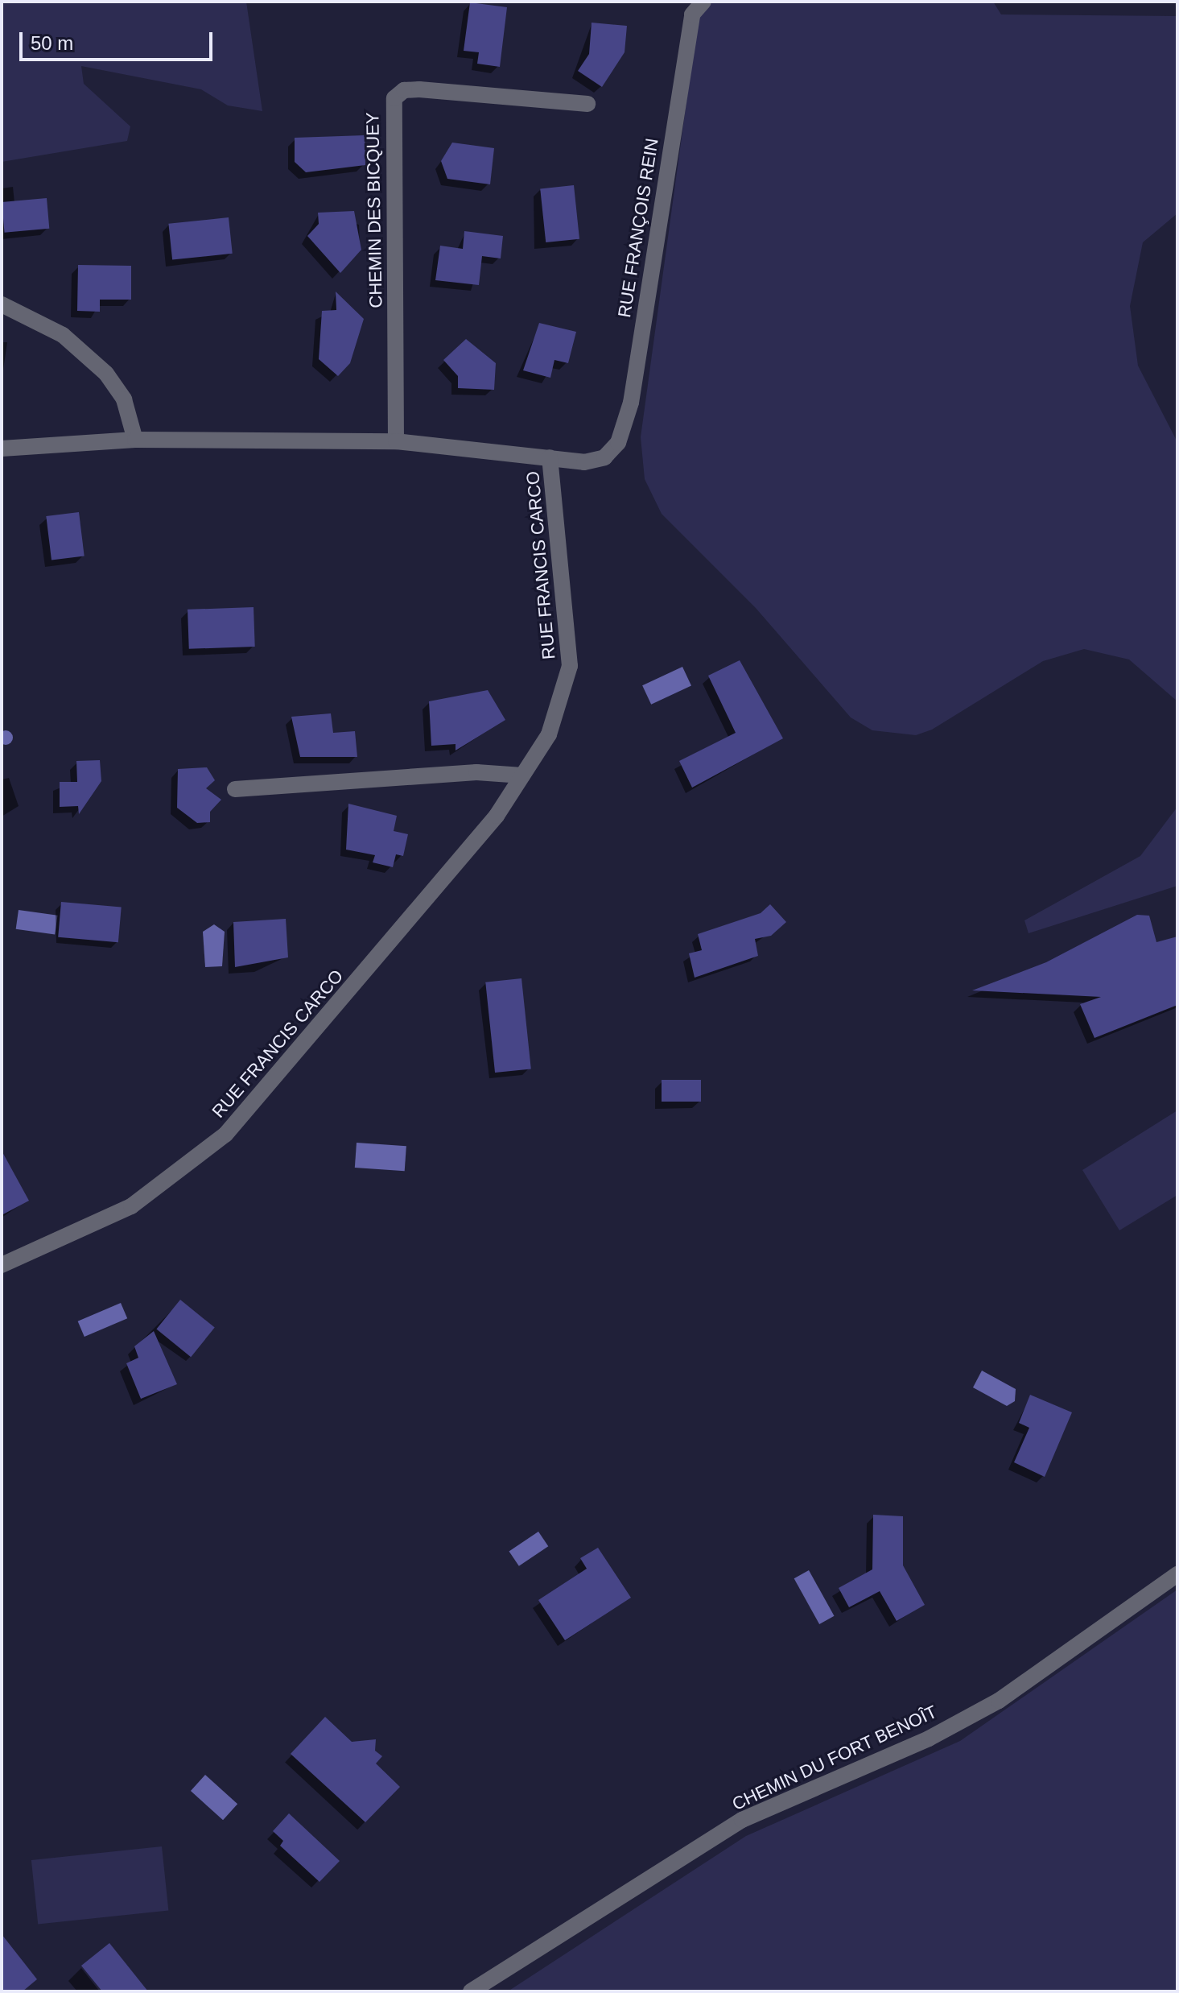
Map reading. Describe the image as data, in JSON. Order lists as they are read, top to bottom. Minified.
{"streets":{"street":["CHEMIN DES BICQUEY","RUE FRANÇOIS REIN","RUE FRANCIS CARCO","CHEMIN DU FORT BENOÎT"]},"crossings":[["RUE FRANÇOIS REIN","RUE FRANCIS CARCO"]],"scale_bar":"50 m"}
